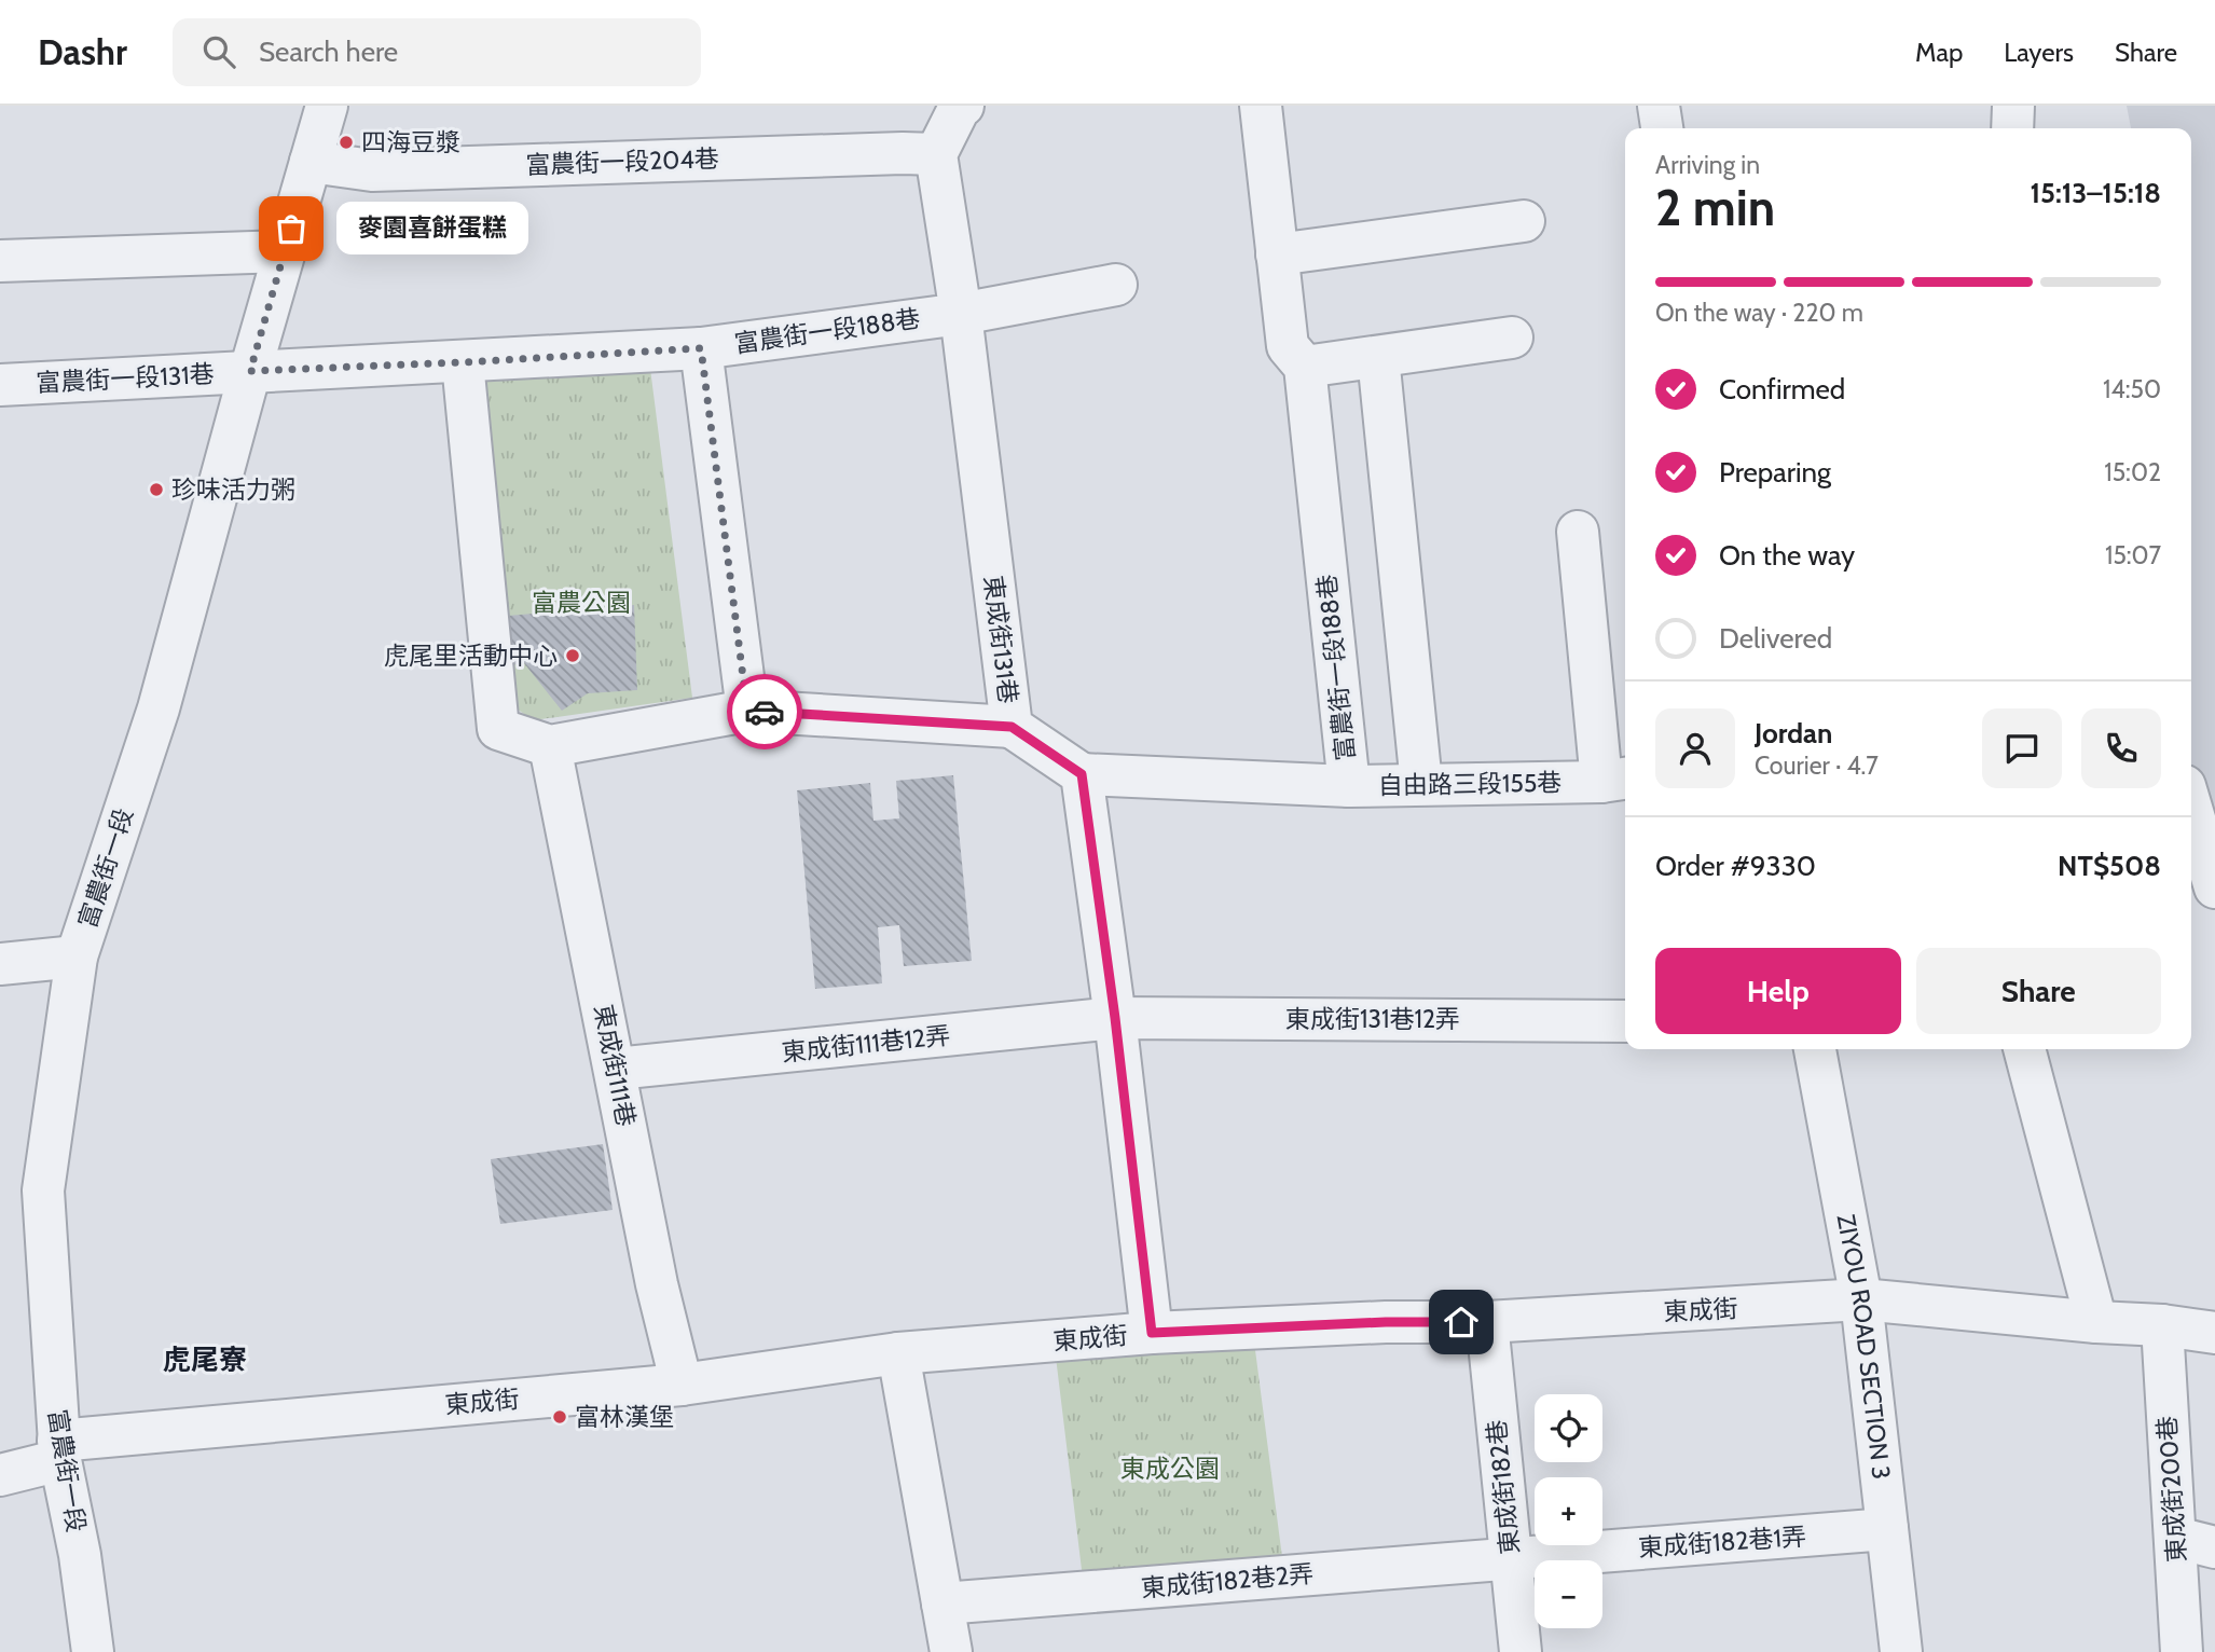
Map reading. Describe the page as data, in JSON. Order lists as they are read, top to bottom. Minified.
{"streets":{"street":["富農街一段204巷","富農街一段188巷","富農街一段131巷","東成街131巷","自由路三段155巷","富農街一段","東成街131巷12弄","東成街111巷12弄","東成街111巷","東成街","ZIYOU ROAD SECTION 3","東成街182巷","東成街200巷","東成街182巷1弄","東成街182巷2弄"]},"crossings":[["富農街一段204巷","富農街一段"],["富農街一段188巷","富農街一段131巷"],["富農街一段188巷","東成街131巷"],["富農街一段188巷","自由路三段155巷"],["富農街一段188巷","富農街一段"],["富農街一段131巷","富農街一段"],["東成街131巷","自由路三段155巷"],["富農街一段","東成街"],["東成街131巷12弄","東成街111巷12弄"],["東成街111巷12弄","東成街111巷"],["東成街111巷","東成街"],["東成街","ZIYOU ROAD SECTION 3"],["東成街","東成街182巷"],["東成街","東成街200巷"],["ZIYOU ROAD SECTION 3","東成街182巷1弄"],["東成街182巷","東成街182巷1弄"],["東成街182巷","東成街182巷2弄"],["東成街182巷1弄","東成街182巷2弄"]],"districts":["虎尾寮"],"parks":["富農公園","東成公園"],"places":["四海豆漿","麥園喜餅蛋糕","珍味活力粥","虎尾里活動中心","富林漢堡"],"page":{"header":"Dashr","search":"Search here","nav":["Map","Layers","Share"],"heading":["2 min","Arriving in","15:13–15:18"],"panel":["Jordan","Courier · 4.7","Order #9330","NT$508"],"bubble":"麥園喜餅蛋糕","bar":"On the way · 220 m","list":[["Confirmed","14:50"],["Preparing","15:02"],["On the way","15:07"],"Delivered"],"buttons":["Help","Share"],"map_buttons":["+","−"]}}
